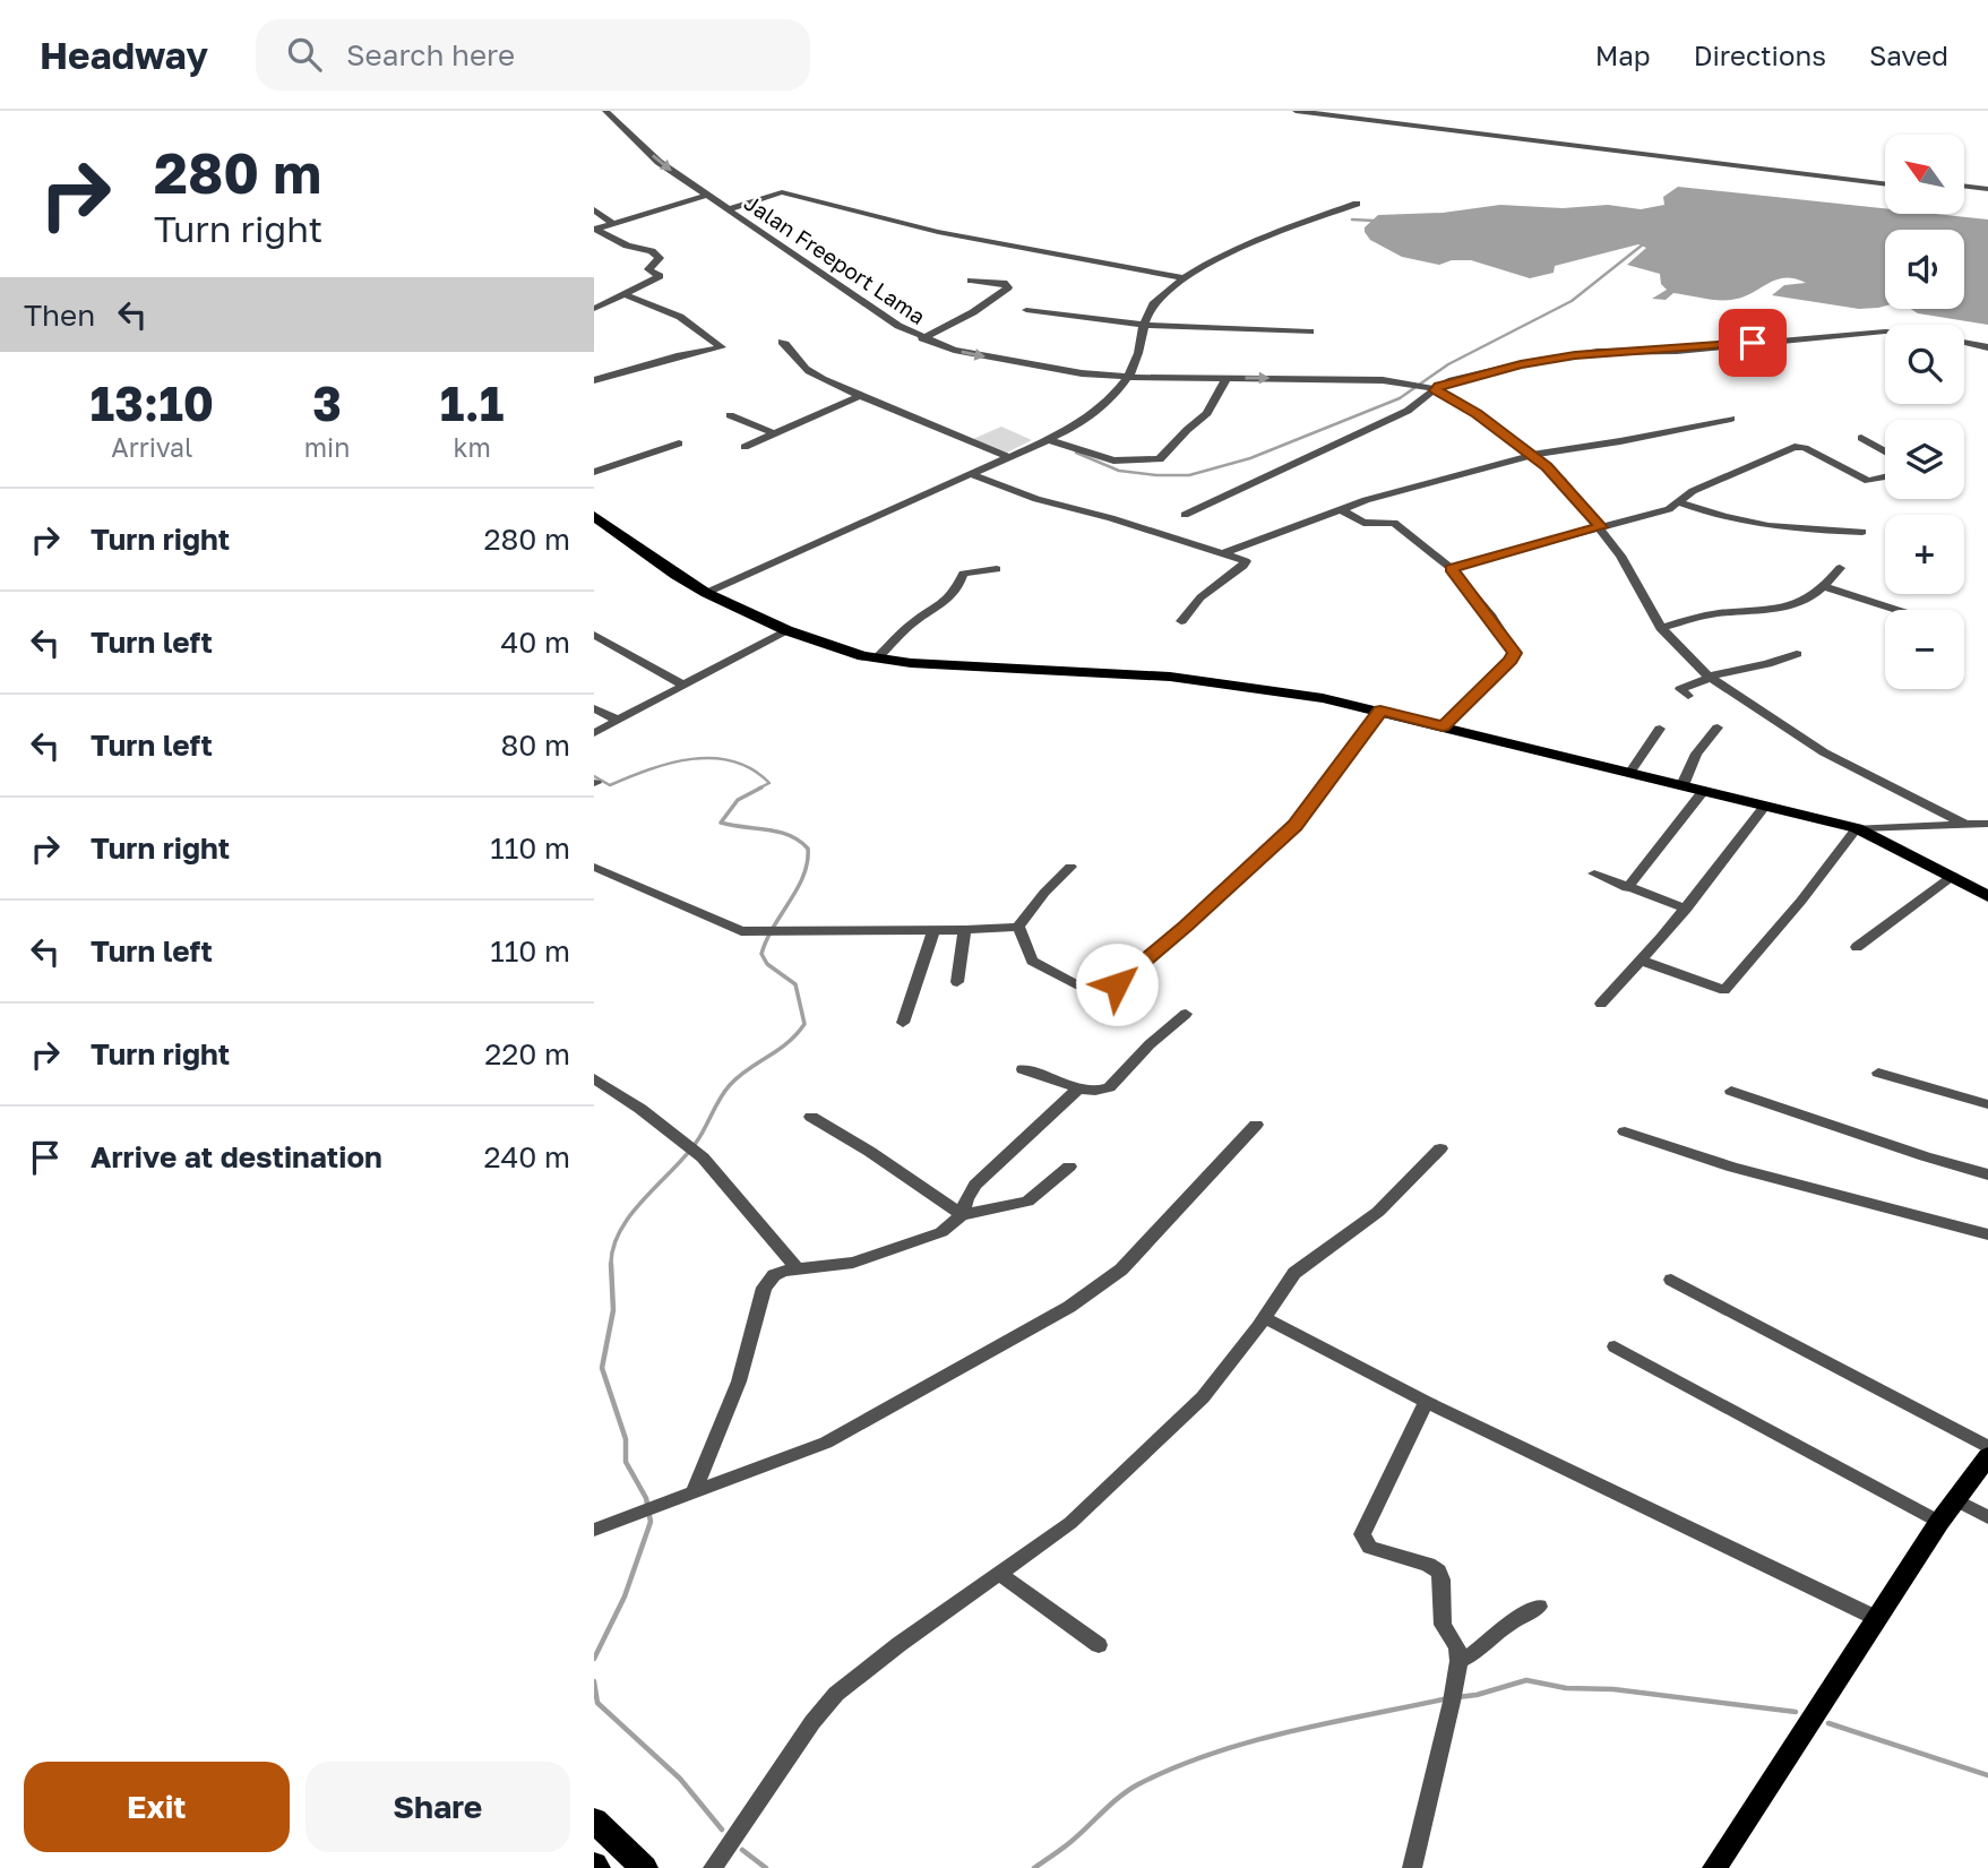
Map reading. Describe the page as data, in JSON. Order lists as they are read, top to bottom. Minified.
{"streets":{"street":["Jalan Freeport Lama"]},"north":"top left","page":{"header":"Headway","search":"Search here","nav":["Map","Directions","Saved"],"turn":["280 m","Turn right"],"map_buttons":["+","−"],"then":"Then","eta":["13:10","Arrival","3","min","1.1","km"],"list":[{"name":"Turn right","value":"280 m"},{"name":"Turn left","value":"40 m"},{"name":"Turn left","value":"80 m"},{"name":"Turn right","value":"110 m"},{"name":"Turn left","value":"110 m"},{"name":"Turn right","value":"220 m"},{"name":"Arrive at destination","value":"240 m"}],"buttons":["Exit","Share"]}}
